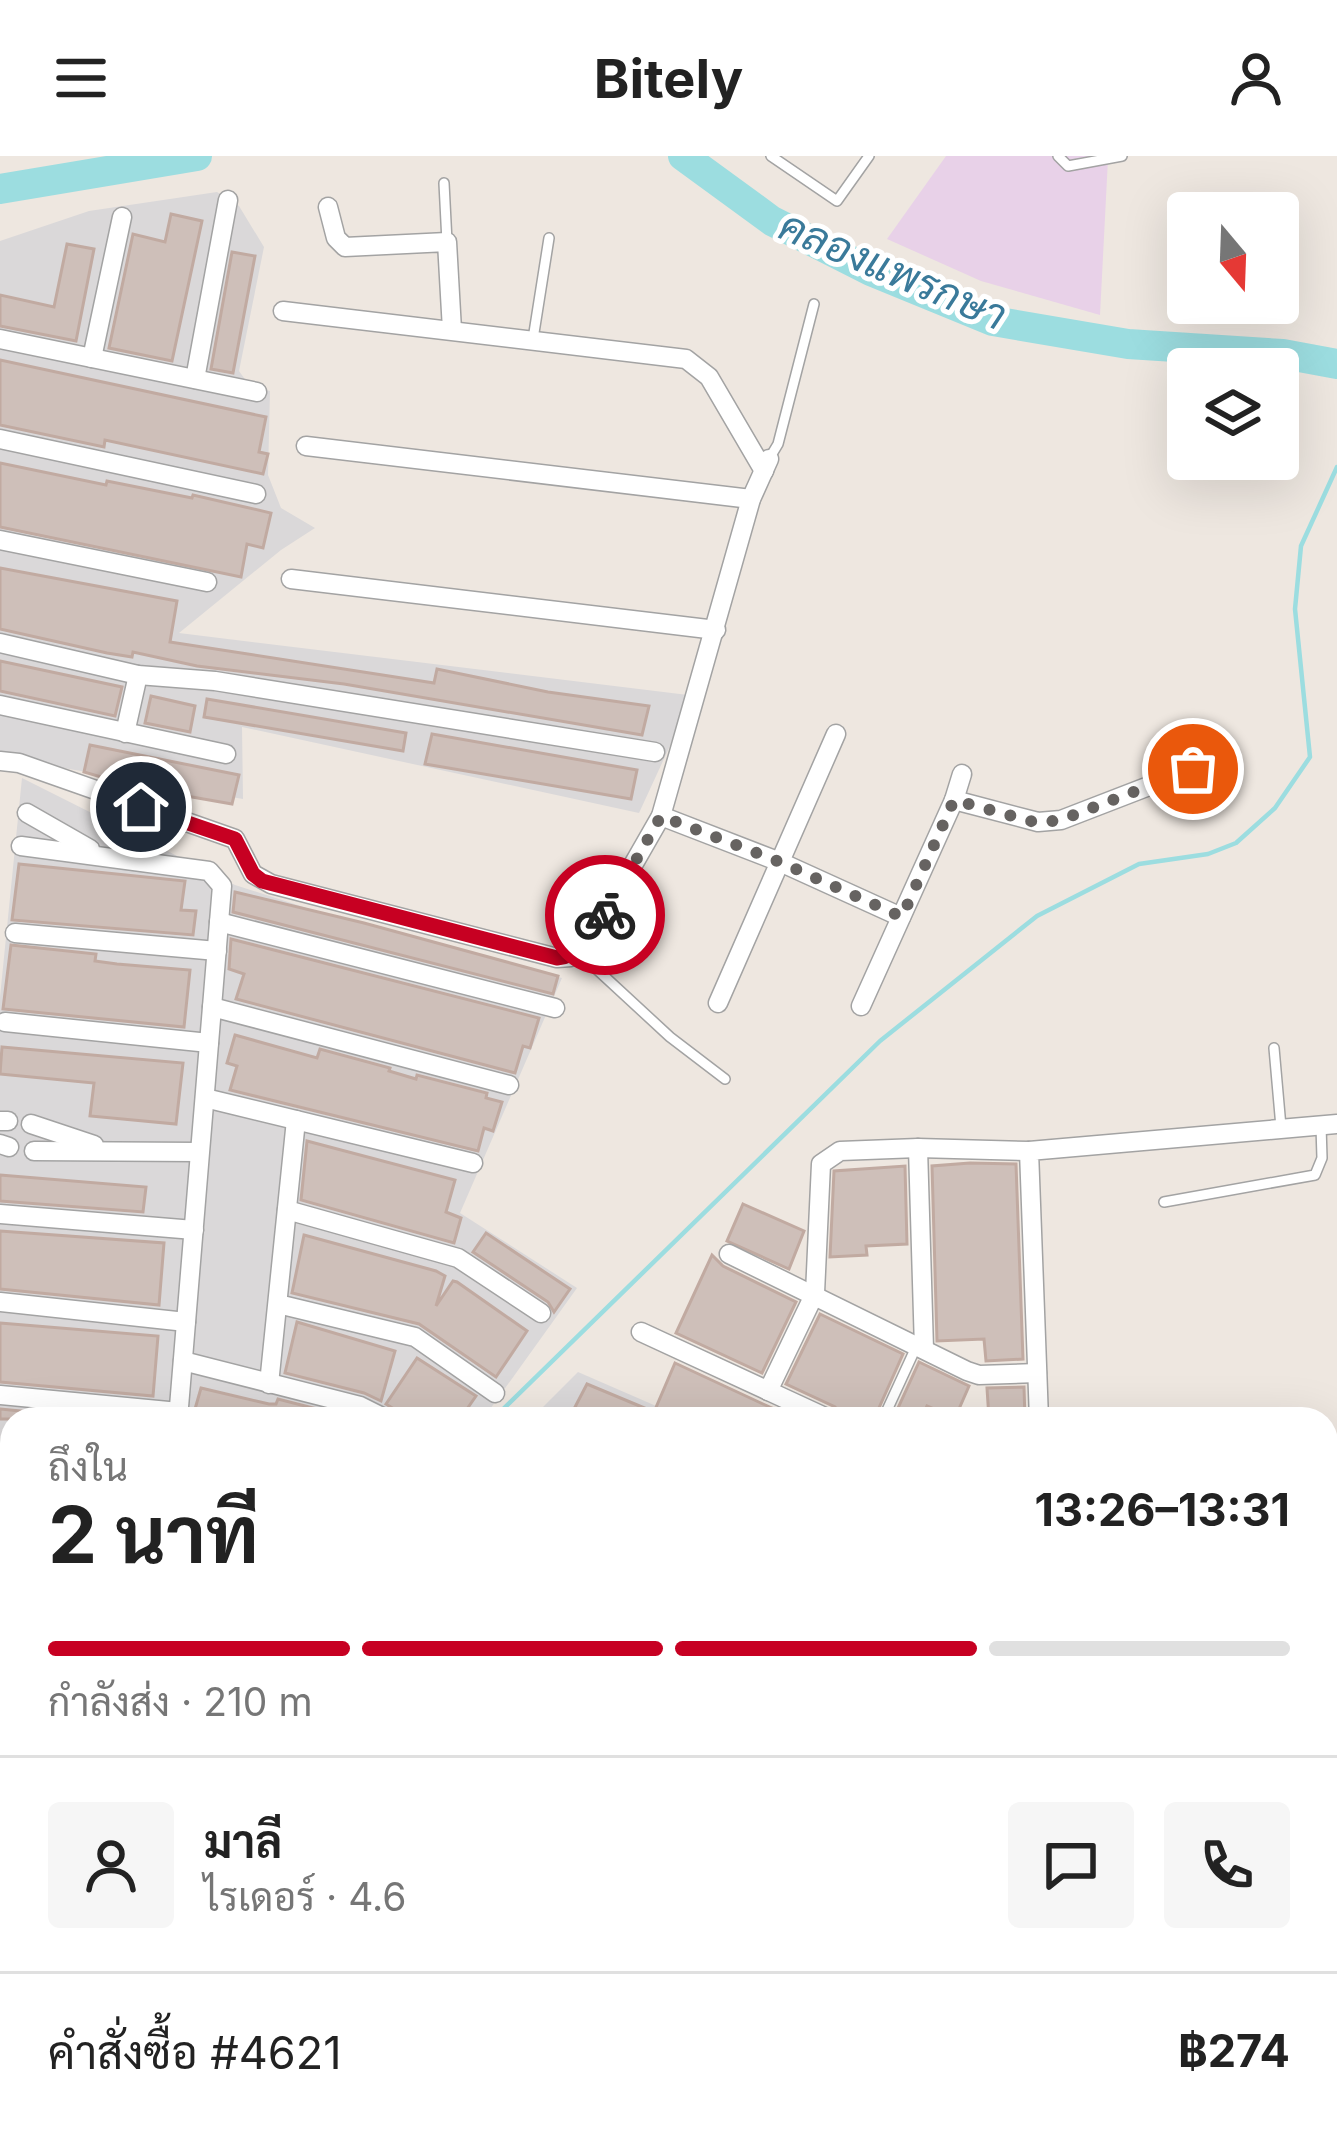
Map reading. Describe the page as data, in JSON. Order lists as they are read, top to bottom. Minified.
{"water":["คลองแพรกษา"],"north":"bottom","page":{"header":"Bitely","heading":["2 นาที","ถึงใน","13:26–13:31"],"panel":["มาลี","ไรเดอร์ · 4.6","คำสั่งซื้อ #4621","฿274"],"bar":"กำลังส่ง · 210 m"}}
